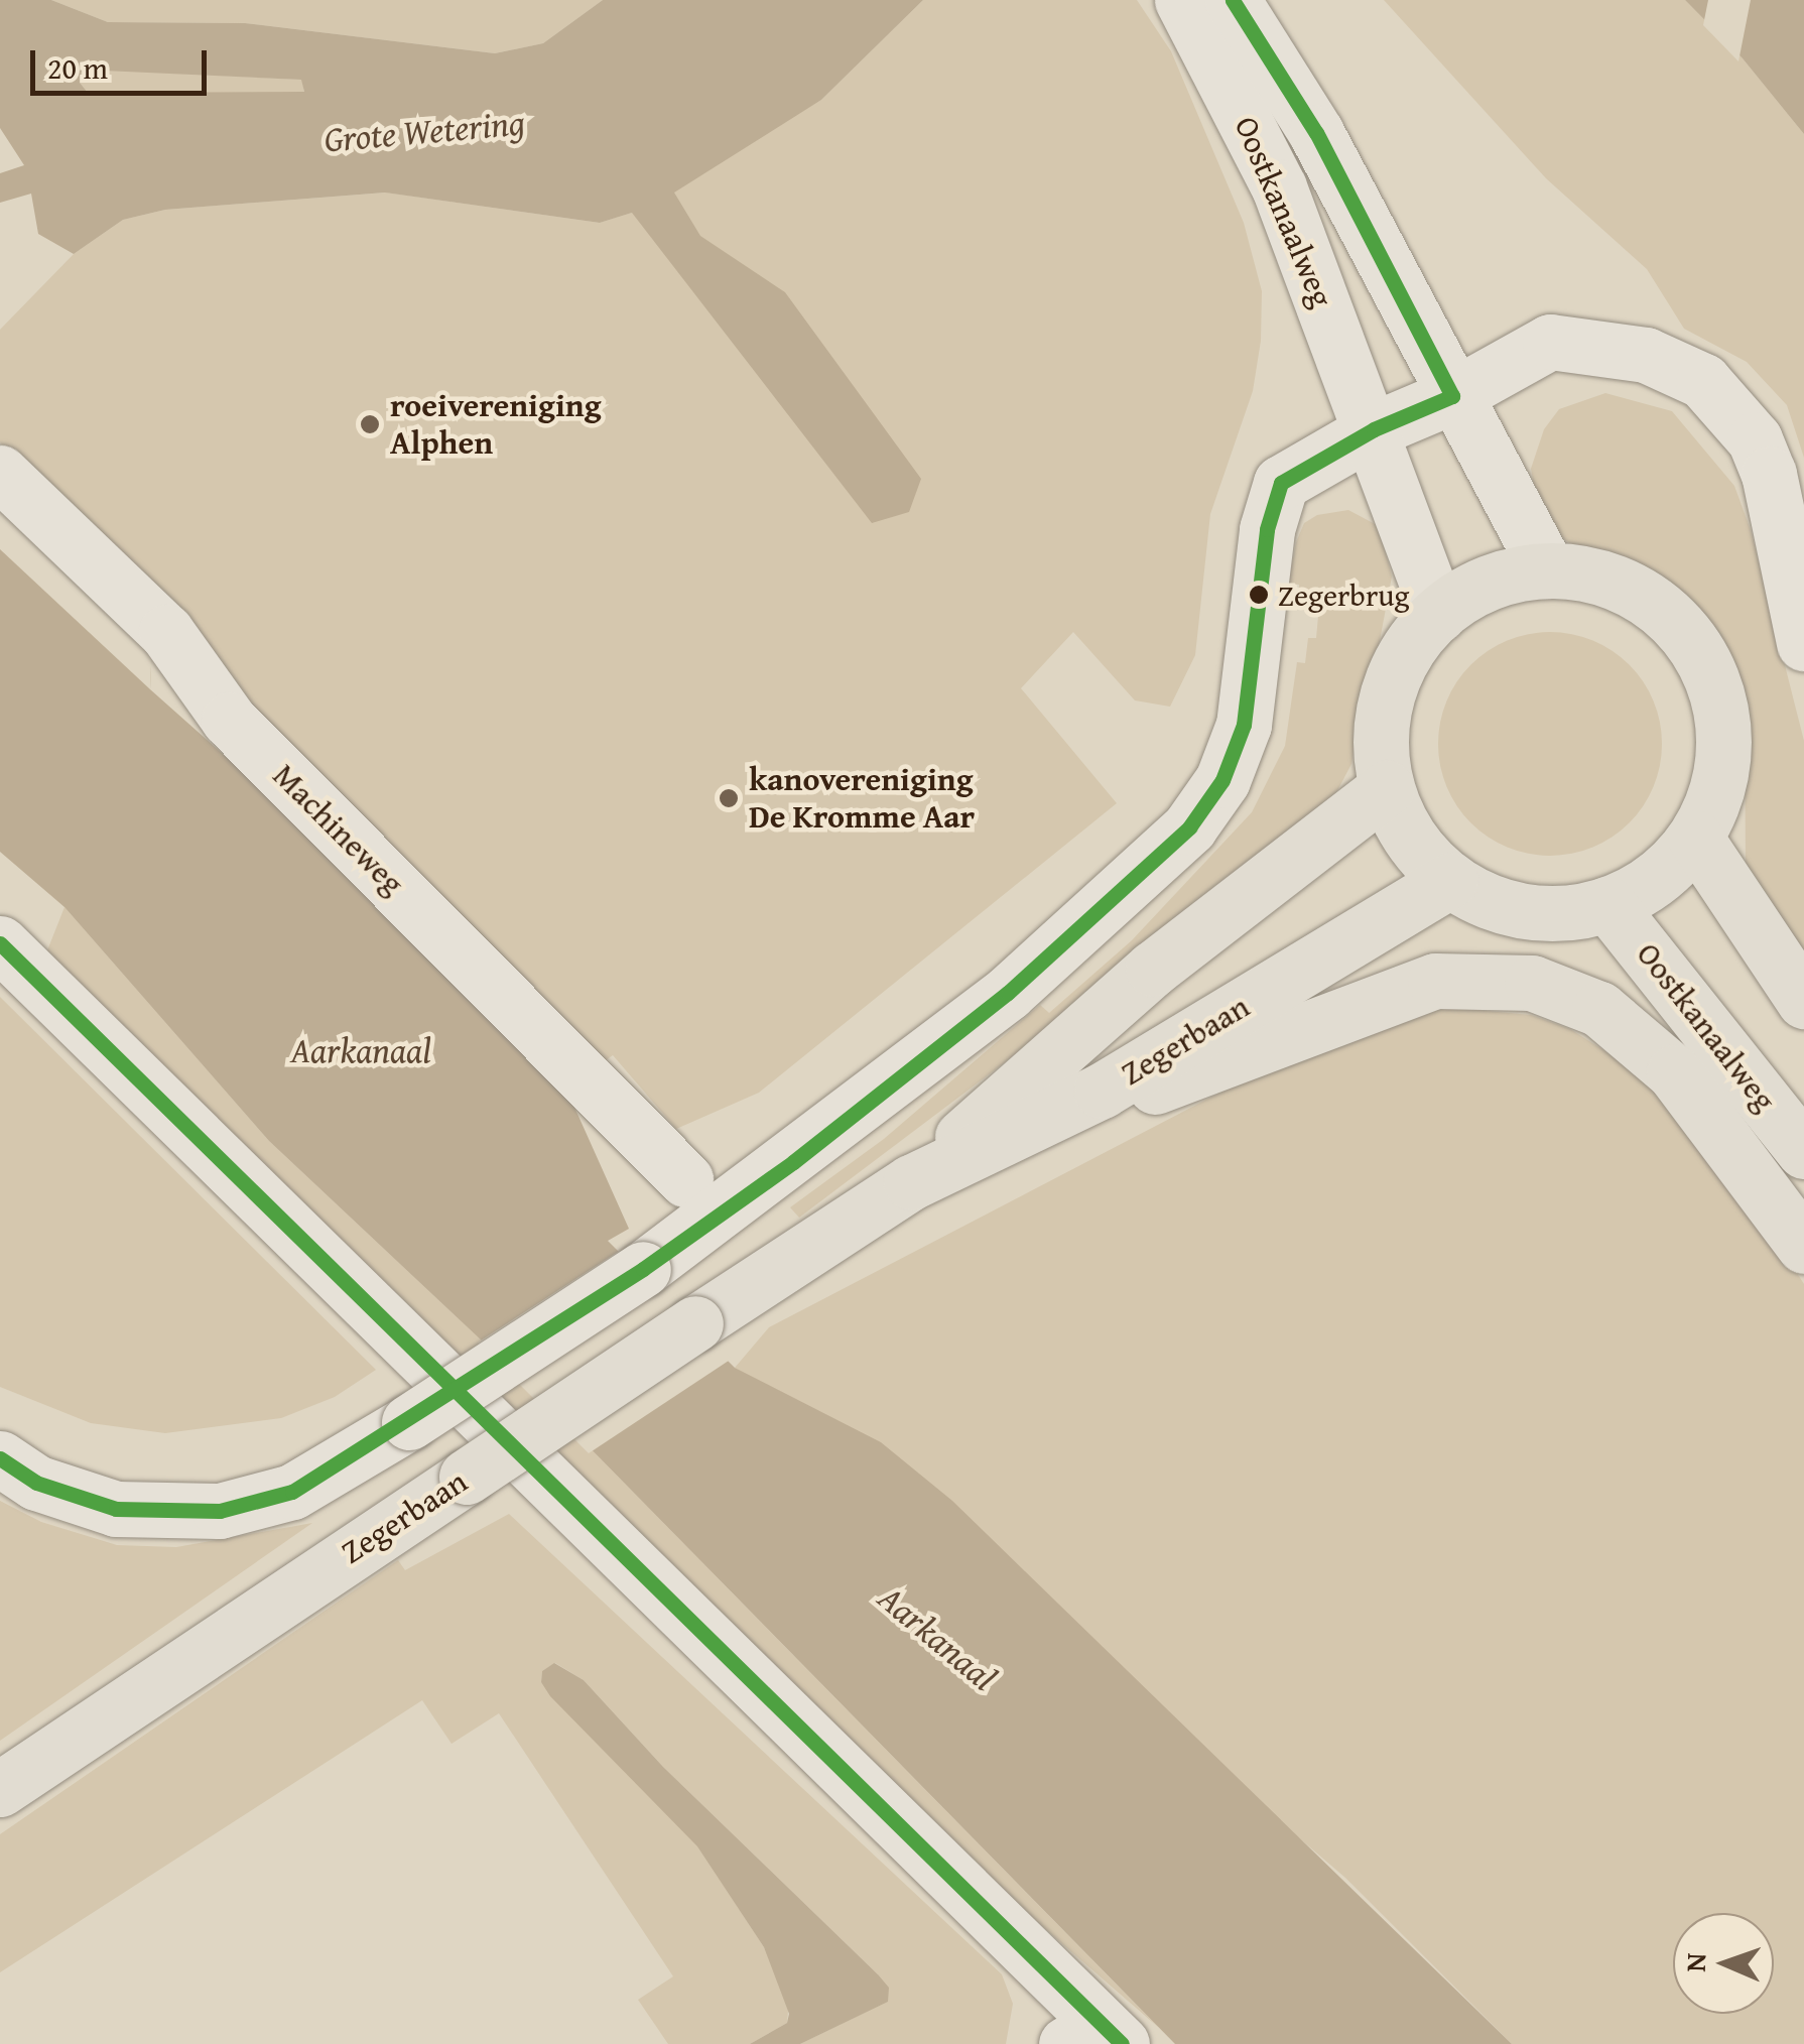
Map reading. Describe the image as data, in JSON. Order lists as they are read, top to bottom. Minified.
{"streets":{"main road":["Oostkanaalweg","Zegerbaan"],"street":["Machineweg"]},"crossings":[["Oostkanaalweg","Zegerbaan"]],"water":["Grote Wetering","Aarkanaal"],"places":["roeivereniging Alphen","Zegerbrug","kanovereniging De Kromme Aar"],"scale_bar":"20 m","north":"left"}
